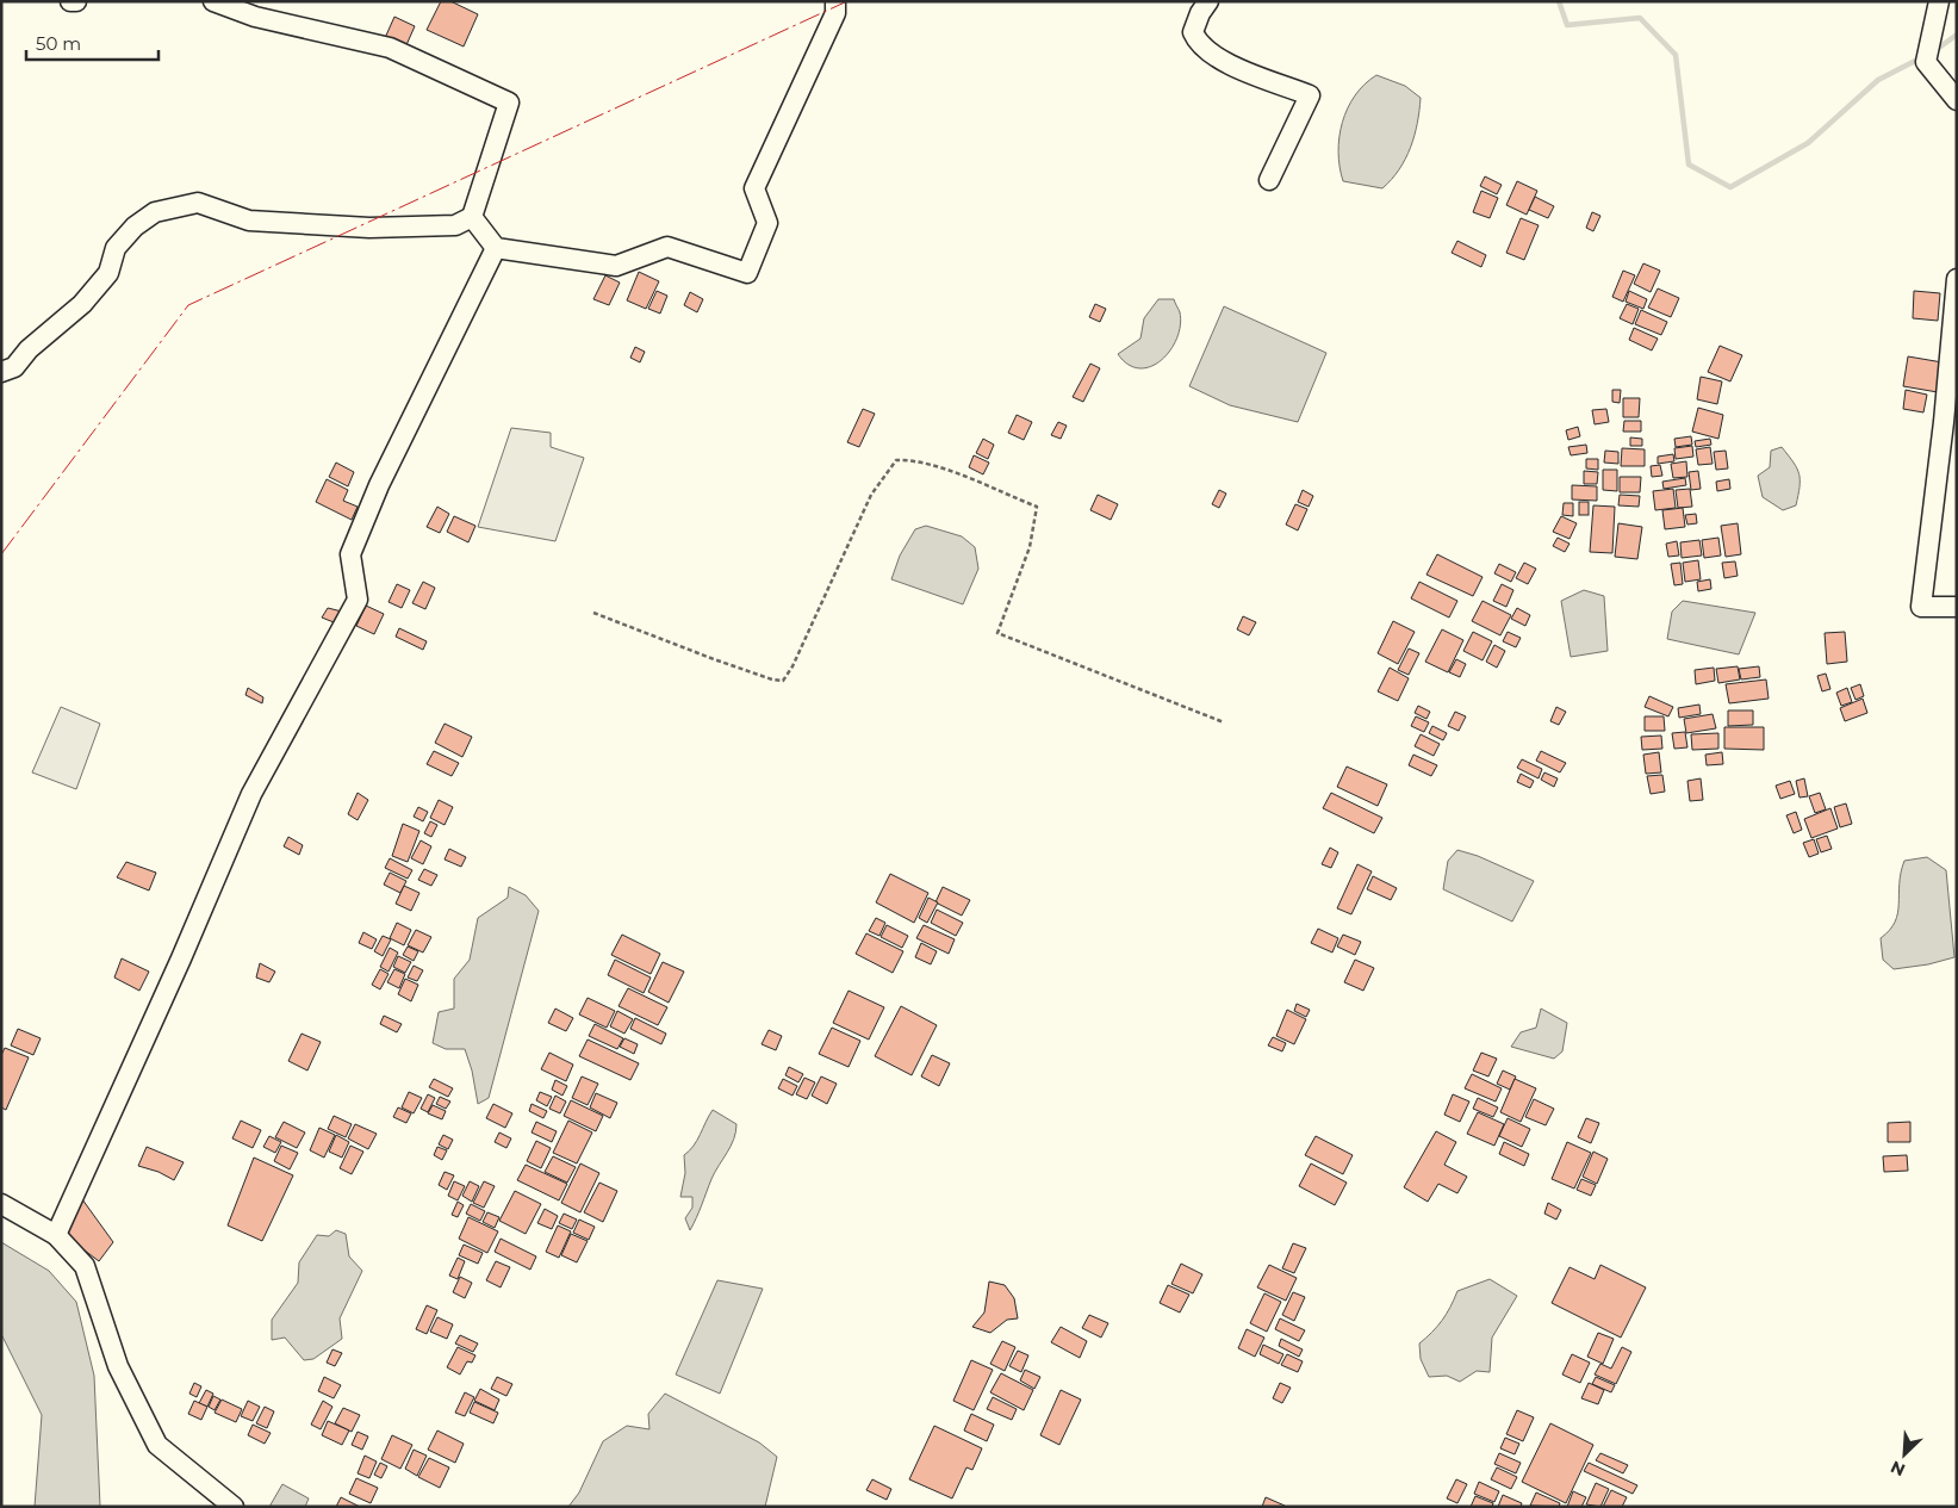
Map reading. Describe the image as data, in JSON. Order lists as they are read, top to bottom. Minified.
{"scale_bar":"50 m","north":"bottom left"}
